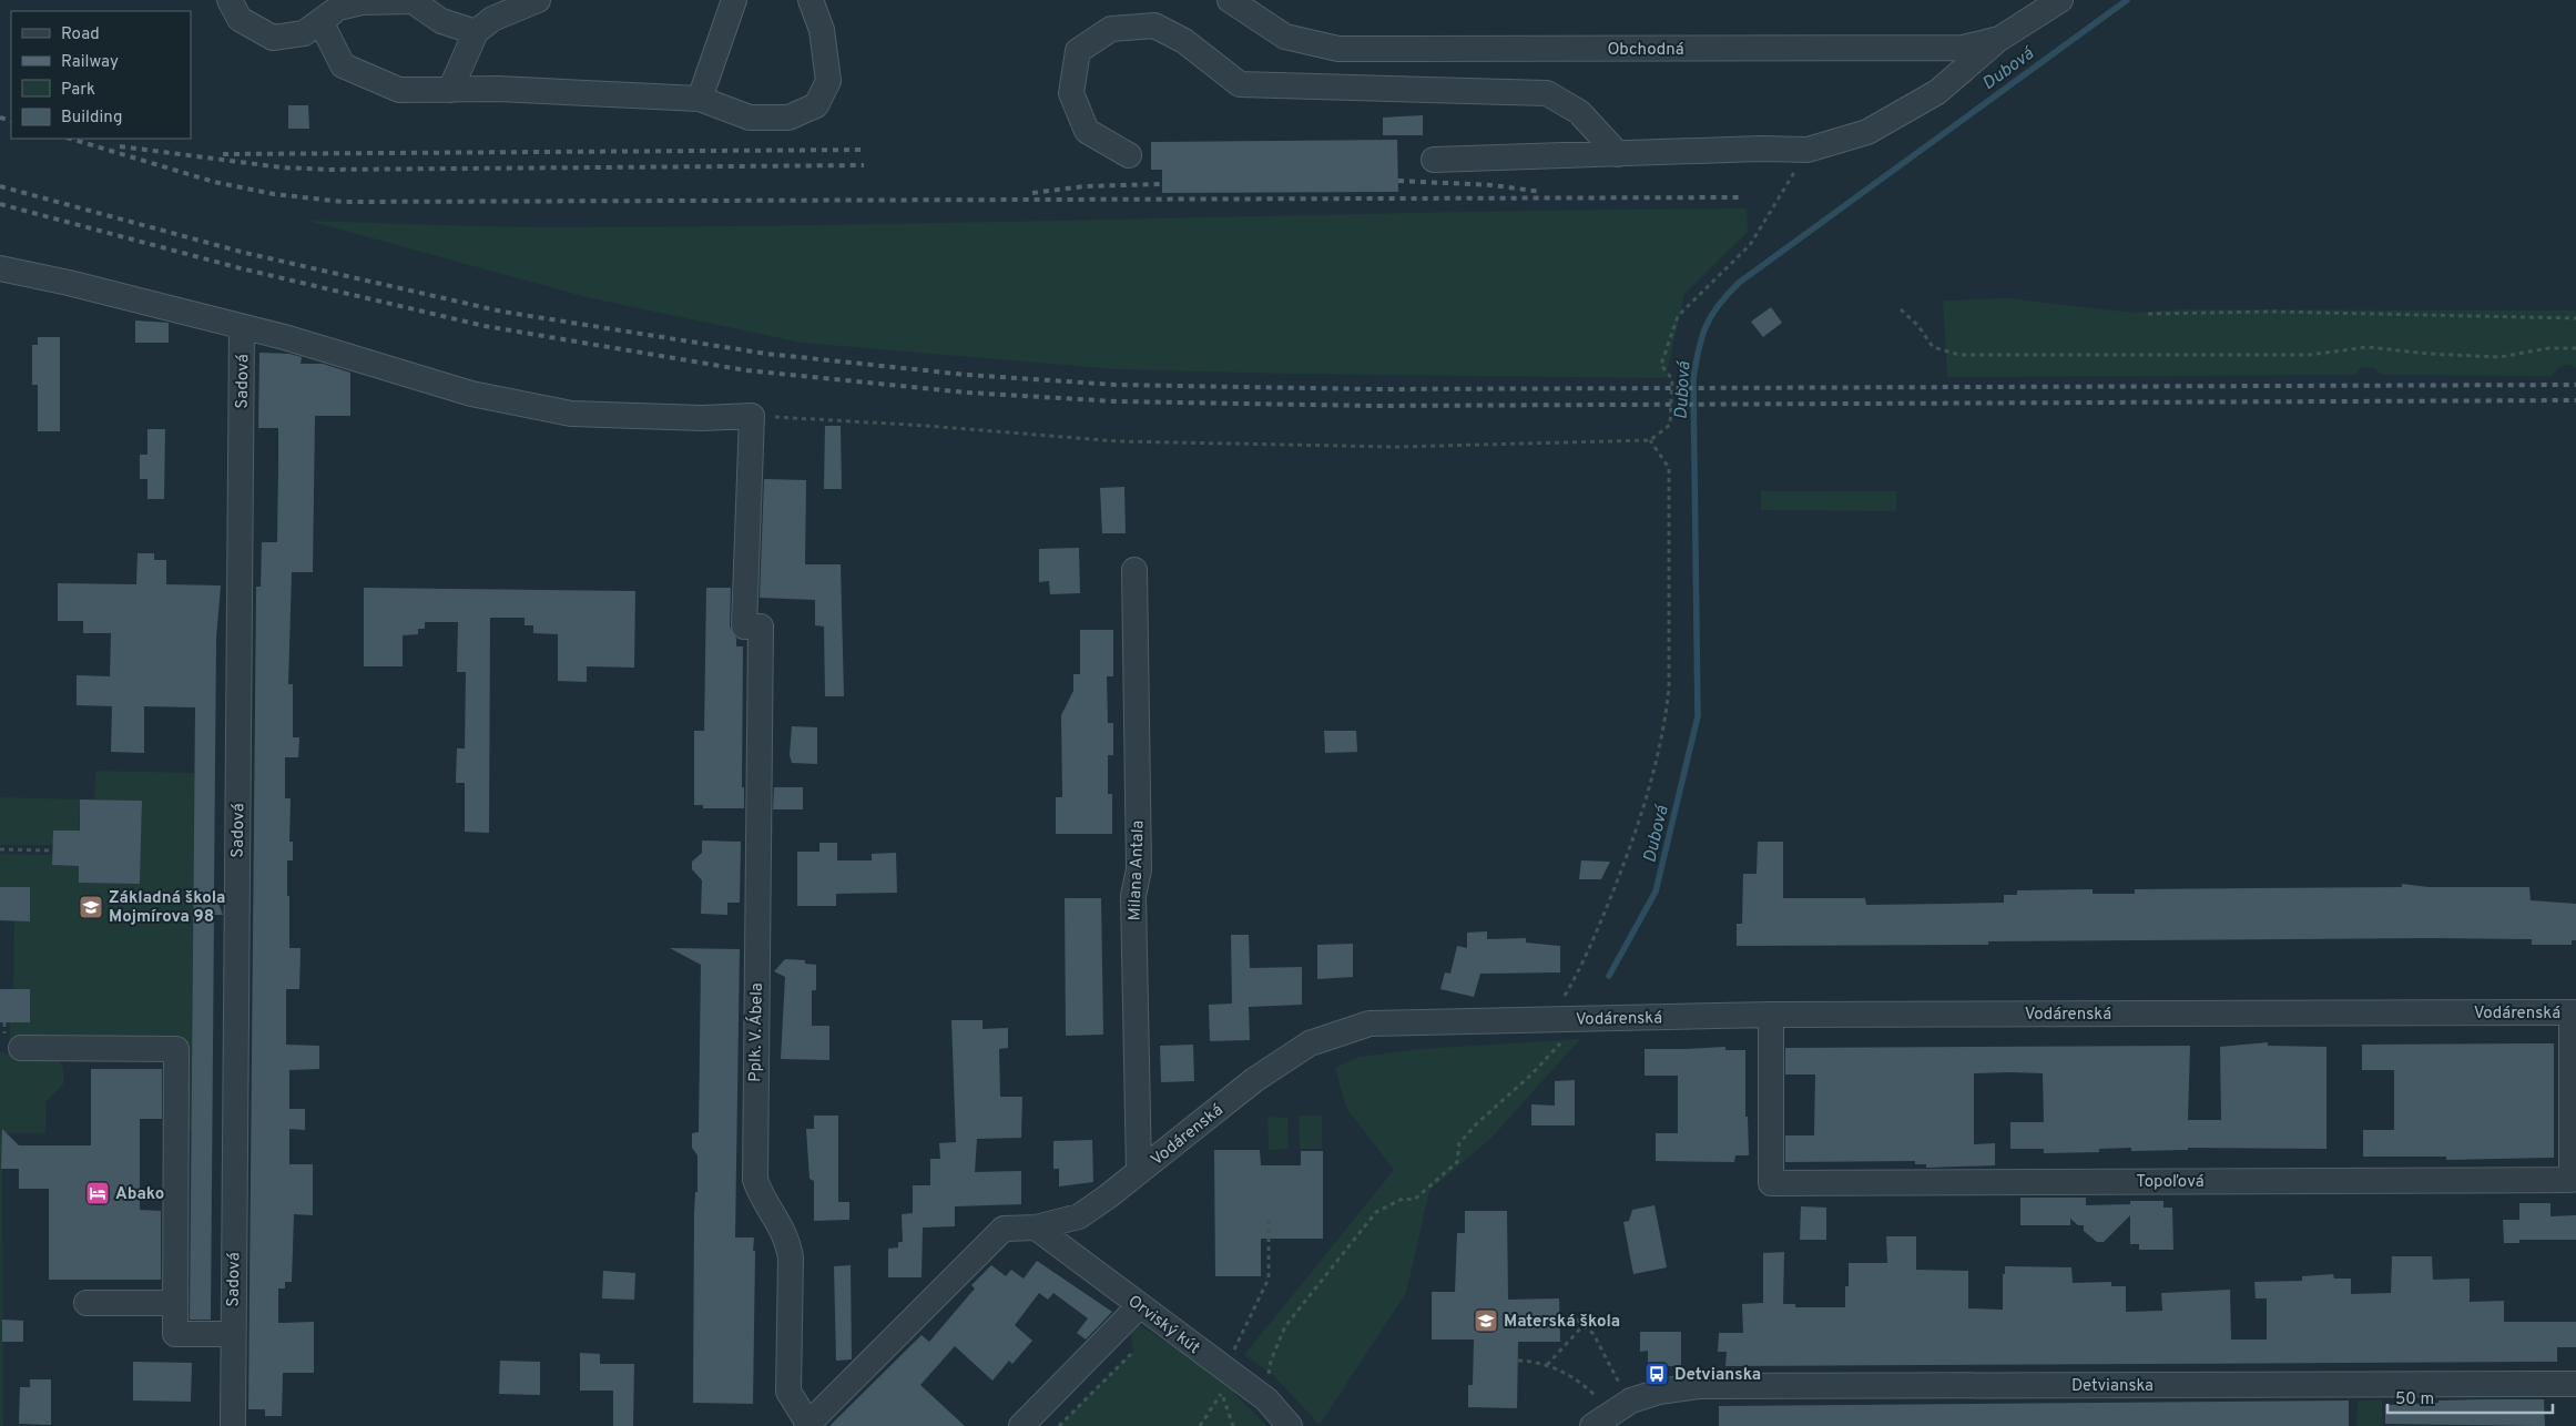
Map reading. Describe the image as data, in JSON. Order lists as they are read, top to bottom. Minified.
{"streets":{"street":["Obchodná","Sadová","Milana Antala","Vodárenská","Pplk. V. Ábela","Topoľová","Orviský kút","Detvianska"]},"crossings":[["Milana Antala","Vodárenská"],["Vodárenská","Pplk. V. Ábela"],["Vodárenská","Topoľová"],["Vodárenská","Orviský kút"]],"water":["Dubová"],"places":{"school or university":["Základná škola Mojmírova 98","Materská škola"],"hotel":["Abako"],"bus stop":["Detvianska"]},"legend":["Road","Railway","Park","Building"],"scale_bar":"50 m"}
